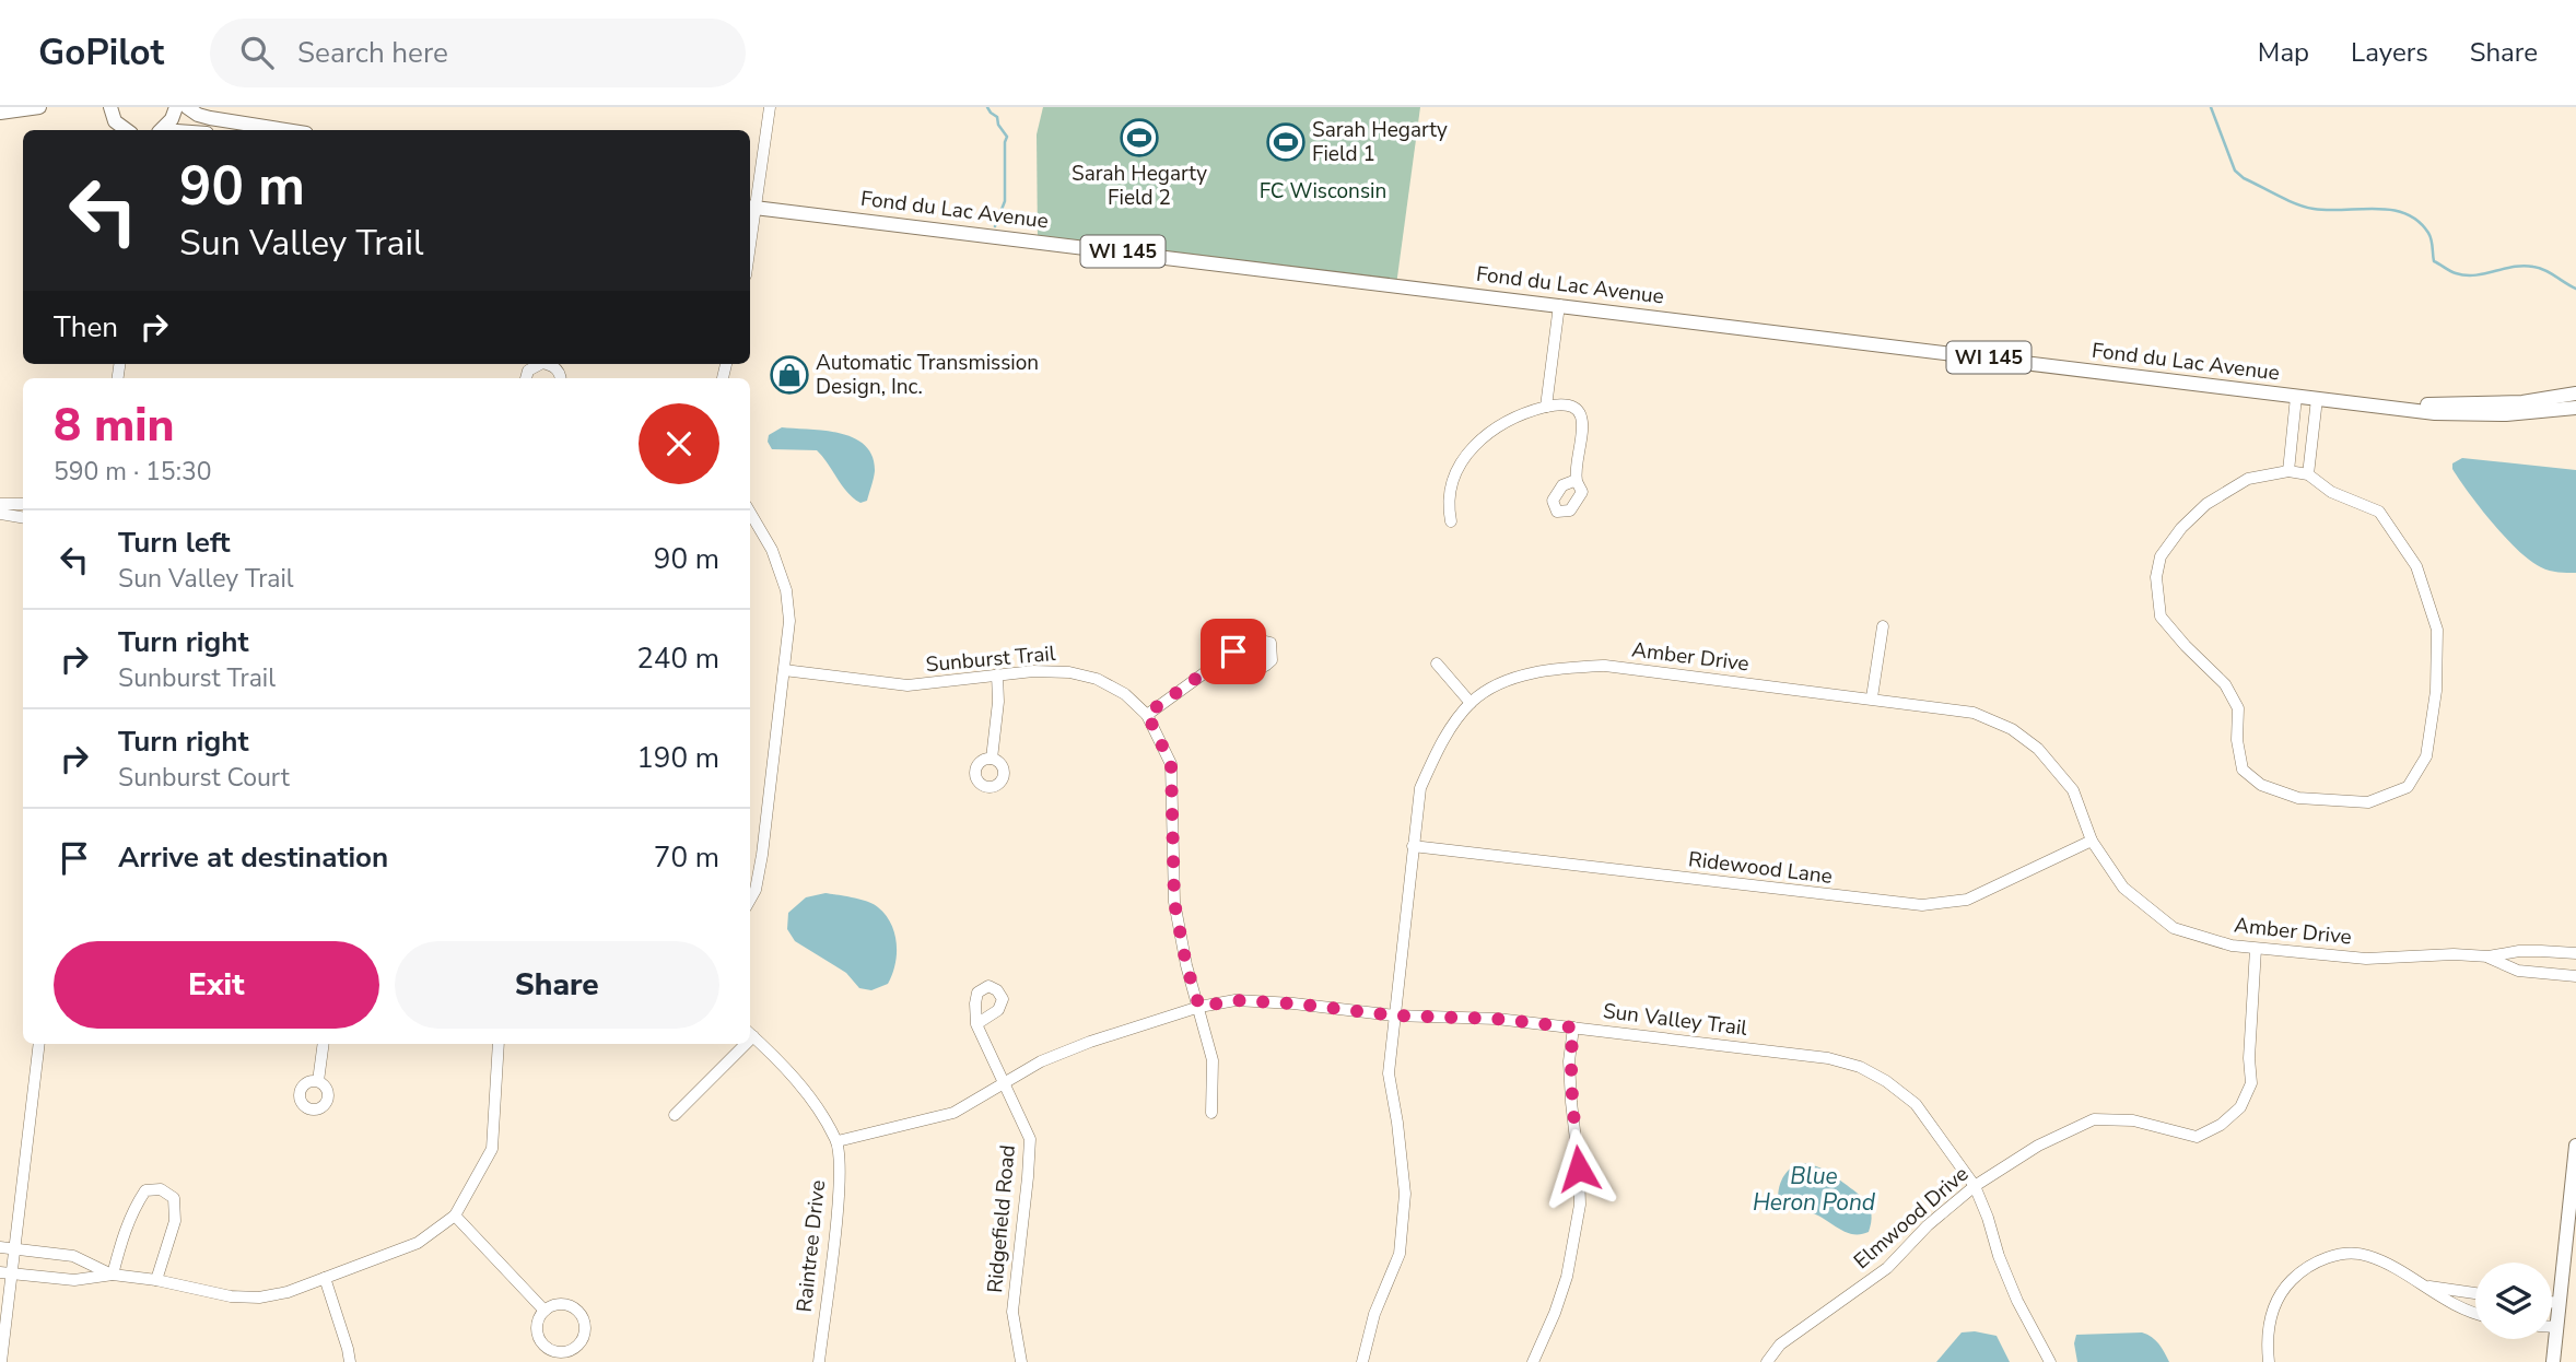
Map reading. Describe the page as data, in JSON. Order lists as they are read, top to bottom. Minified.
{"streets":{"main road":["Fond du Lac Avenue","WI 145"],"street":["Amber Drive","Sunburst Trail","Ridewood Lane","Sun Valley Trail","Elmwood Drive","Ridgefield Road","Raintree Drive"]},"crossings":[["Amber Drive","Ridewood Lane"],["Amber Drive","Sun Valley Trail"],["Amber Drive","Elmwood Drive"],["Sunburst Trail","Sun Valley Trail"],["Sun Valley Trail","Elmwood Drive"],["Sun Valley Trail","Ridgefield Road"],["Sun Valley Trail","Raintree Drive"]],"water":["Blue Heron Pond"],"parks":["FC Wisconsin"],"places":{"sports":["Sarah Hegarty Field 2","Sarah Hegarty Field 1"],"shop":["Automatic Transmission Design, Inc."]},"page":{"header":"GoPilot","search":"Search here","nav":["Map","Layers","Share"],"turn":["90 m","Sun Valley Trail"],"then":"Then","heading":["8 min","590 m · 15:30"],"list":[{"name":"Turn left","note":"Sun Valley Trail","value":"90 m"},{"name":"Turn right","note":"Sunburst Trail","value":"240 m"},{"name":"Turn right","note":"Sunburst Court","value":"190 m"},{"name":"Arrive at destination","value":"70 m"}],"buttons":["Exit","Share"]}}
